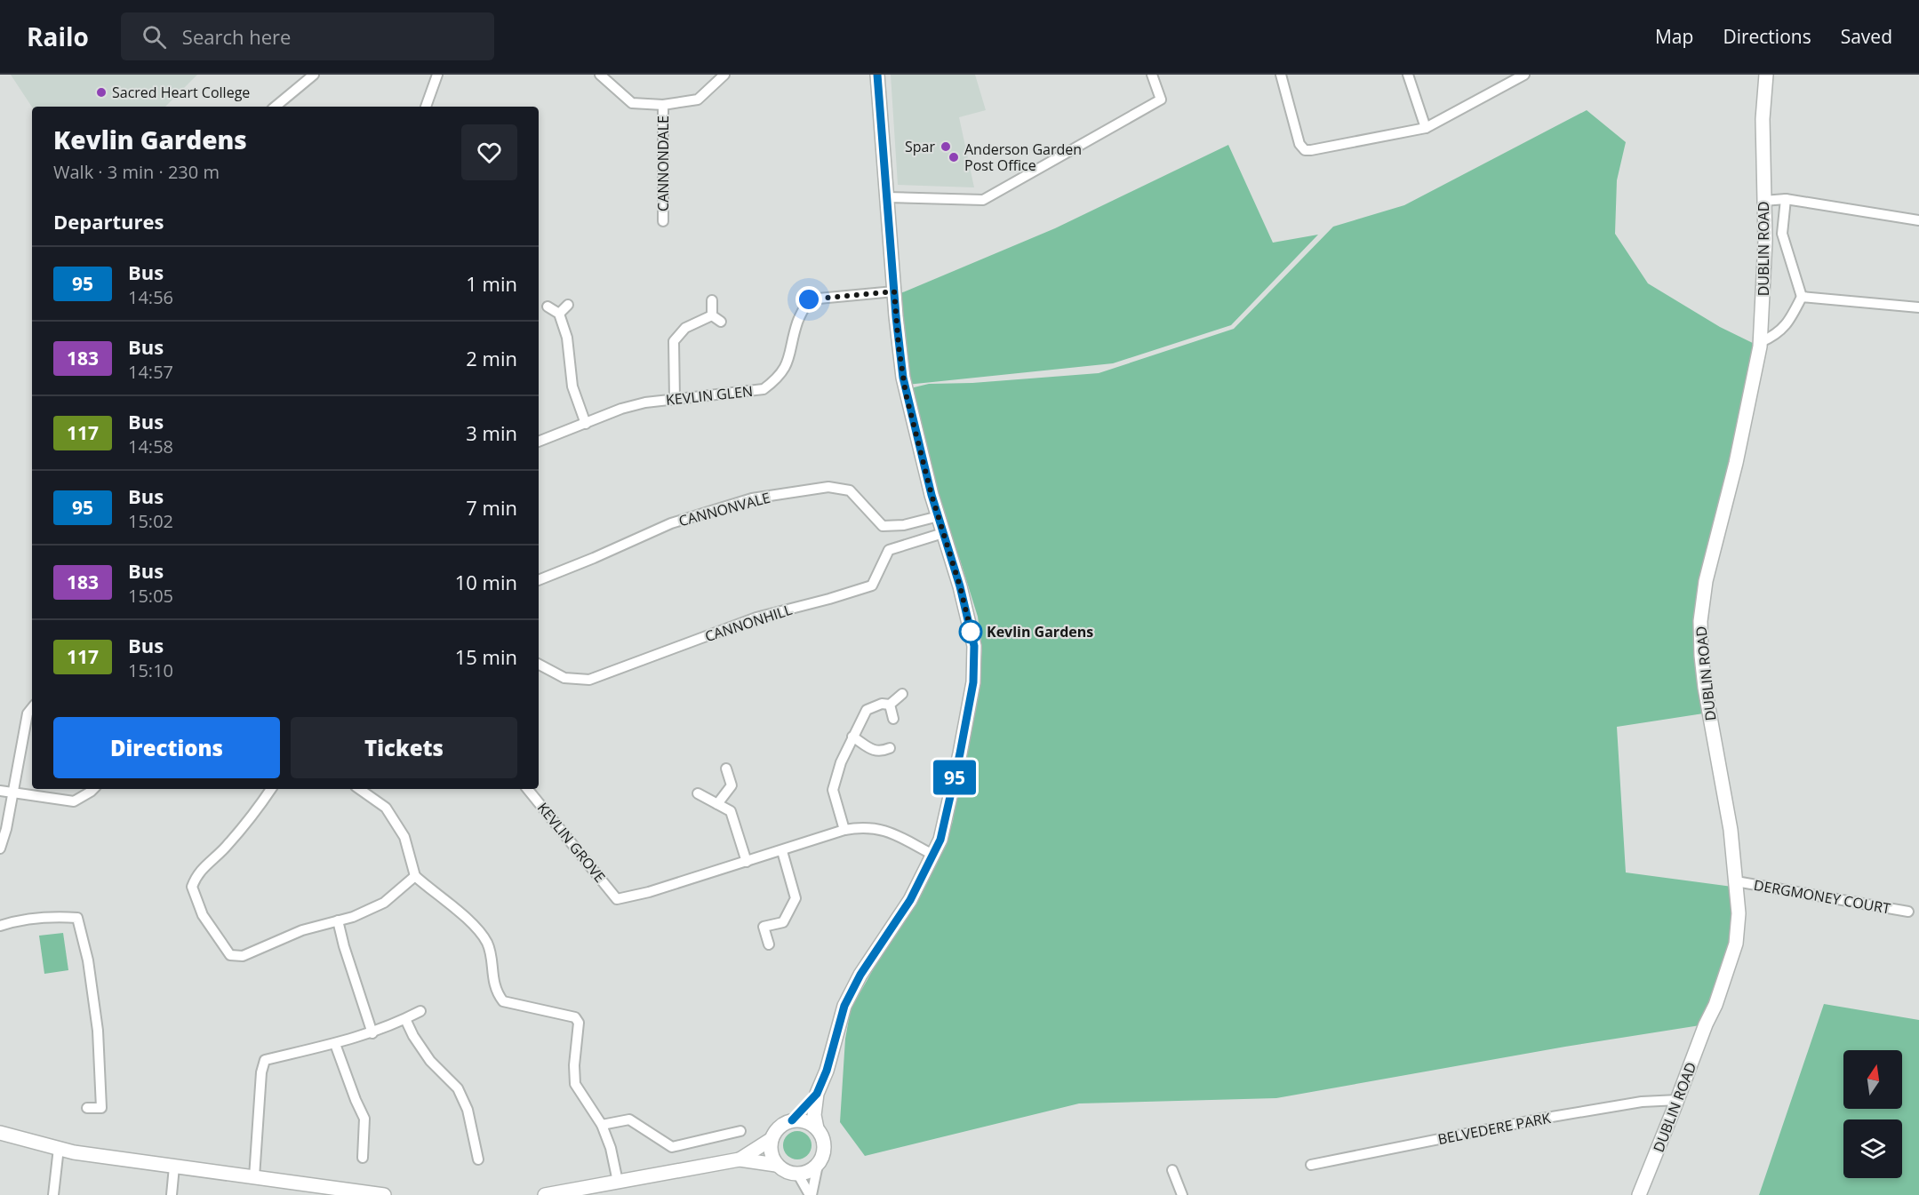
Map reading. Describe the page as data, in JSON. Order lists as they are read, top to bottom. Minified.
{"streets":{"street":["CANNONDALE","DUBLIN ROAD","KEVLIN GLEN","CANNONVALE","CANNONHILL","KEVLIN GROVE","DERGMONEY COURT","BELVEDERE PARK"]},"crossings":[["DUBLIN ROAD","DERGMONEY COURT"],["DUBLIN ROAD","BELVEDERE PARK"]],"places":["Sacred Heart College","Spar","Anderson Garden Post Office","Kevlin Gardens"],"lines":["bus line 95"],"north":"top","page":{"header":"Railo","search":"Search here","nav":["Map","Directions","Saved"],"on_map":"95","heading":[["Kevlin Gardens","Walk · 3 min · 230 m"],"Departures"],"list":[{"mark":"95","name":"Bus","note":"14:56","value":"1 min"},{"mark":"183","name":"Bus","note":"14:57","value":"2 min"},{"mark":"117","name":"Bus","note":"14:58","value":"3 min"},{"mark":"95","name":"Bus","note":"15:02","value":"7 min"},{"mark":"183","name":"Bus","note":"15:05","value":"10 min"},{"mark":"117","name":"Bus","note":"15:10","value":"15 min"}],"buttons":["Directions","Tickets"]}}
